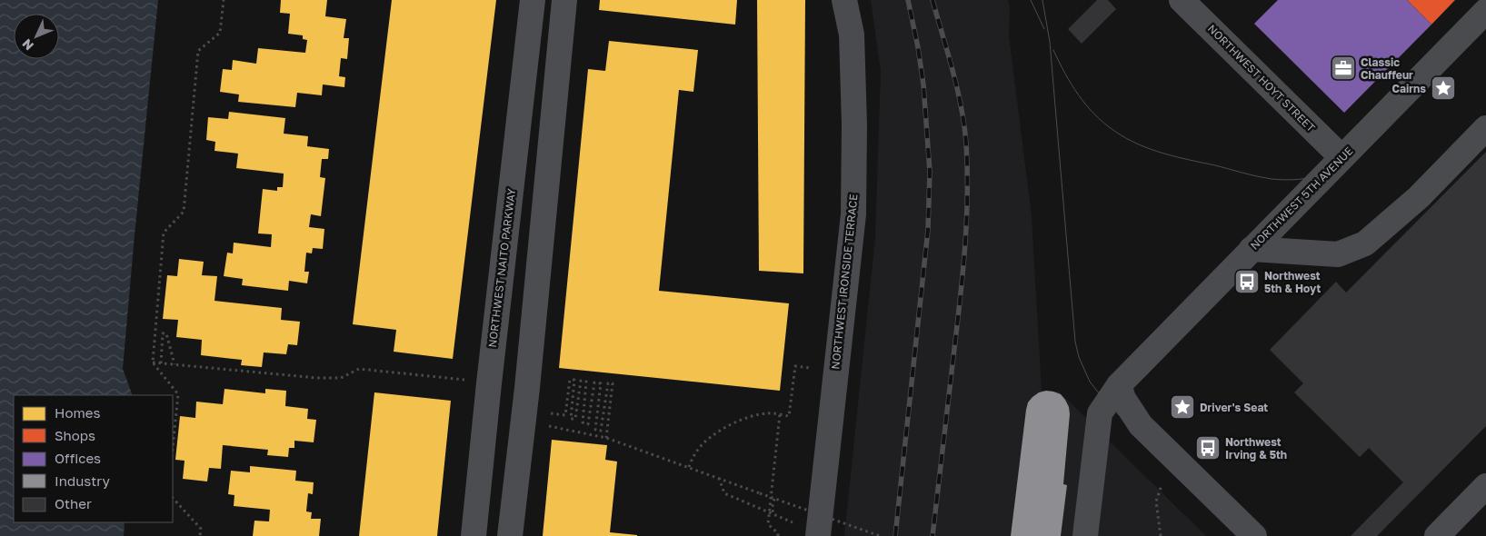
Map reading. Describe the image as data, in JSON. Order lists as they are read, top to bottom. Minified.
{"streets":{"main road":["NORTHWEST NAITO PARKWAY"],"street":["NORTHWEST HOYT STREET","NORTHWEST 5TH AVENUE","NORTHWEST IRONSIDE TERRACE"]},"crossings":[["NORTHWEST HOYT STREET","NORTHWEST 5TH AVENUE"]],"places":{"office":["Classic Chauffeur"],"place":["Cairns","Driver's Seat"],"bus stop":["Northwest 5th & Hoyt","Northwest Irving & 5th"]},"legend":["Homes","Shops","Offices","Industry","Other"],"north":"bottom left"}
